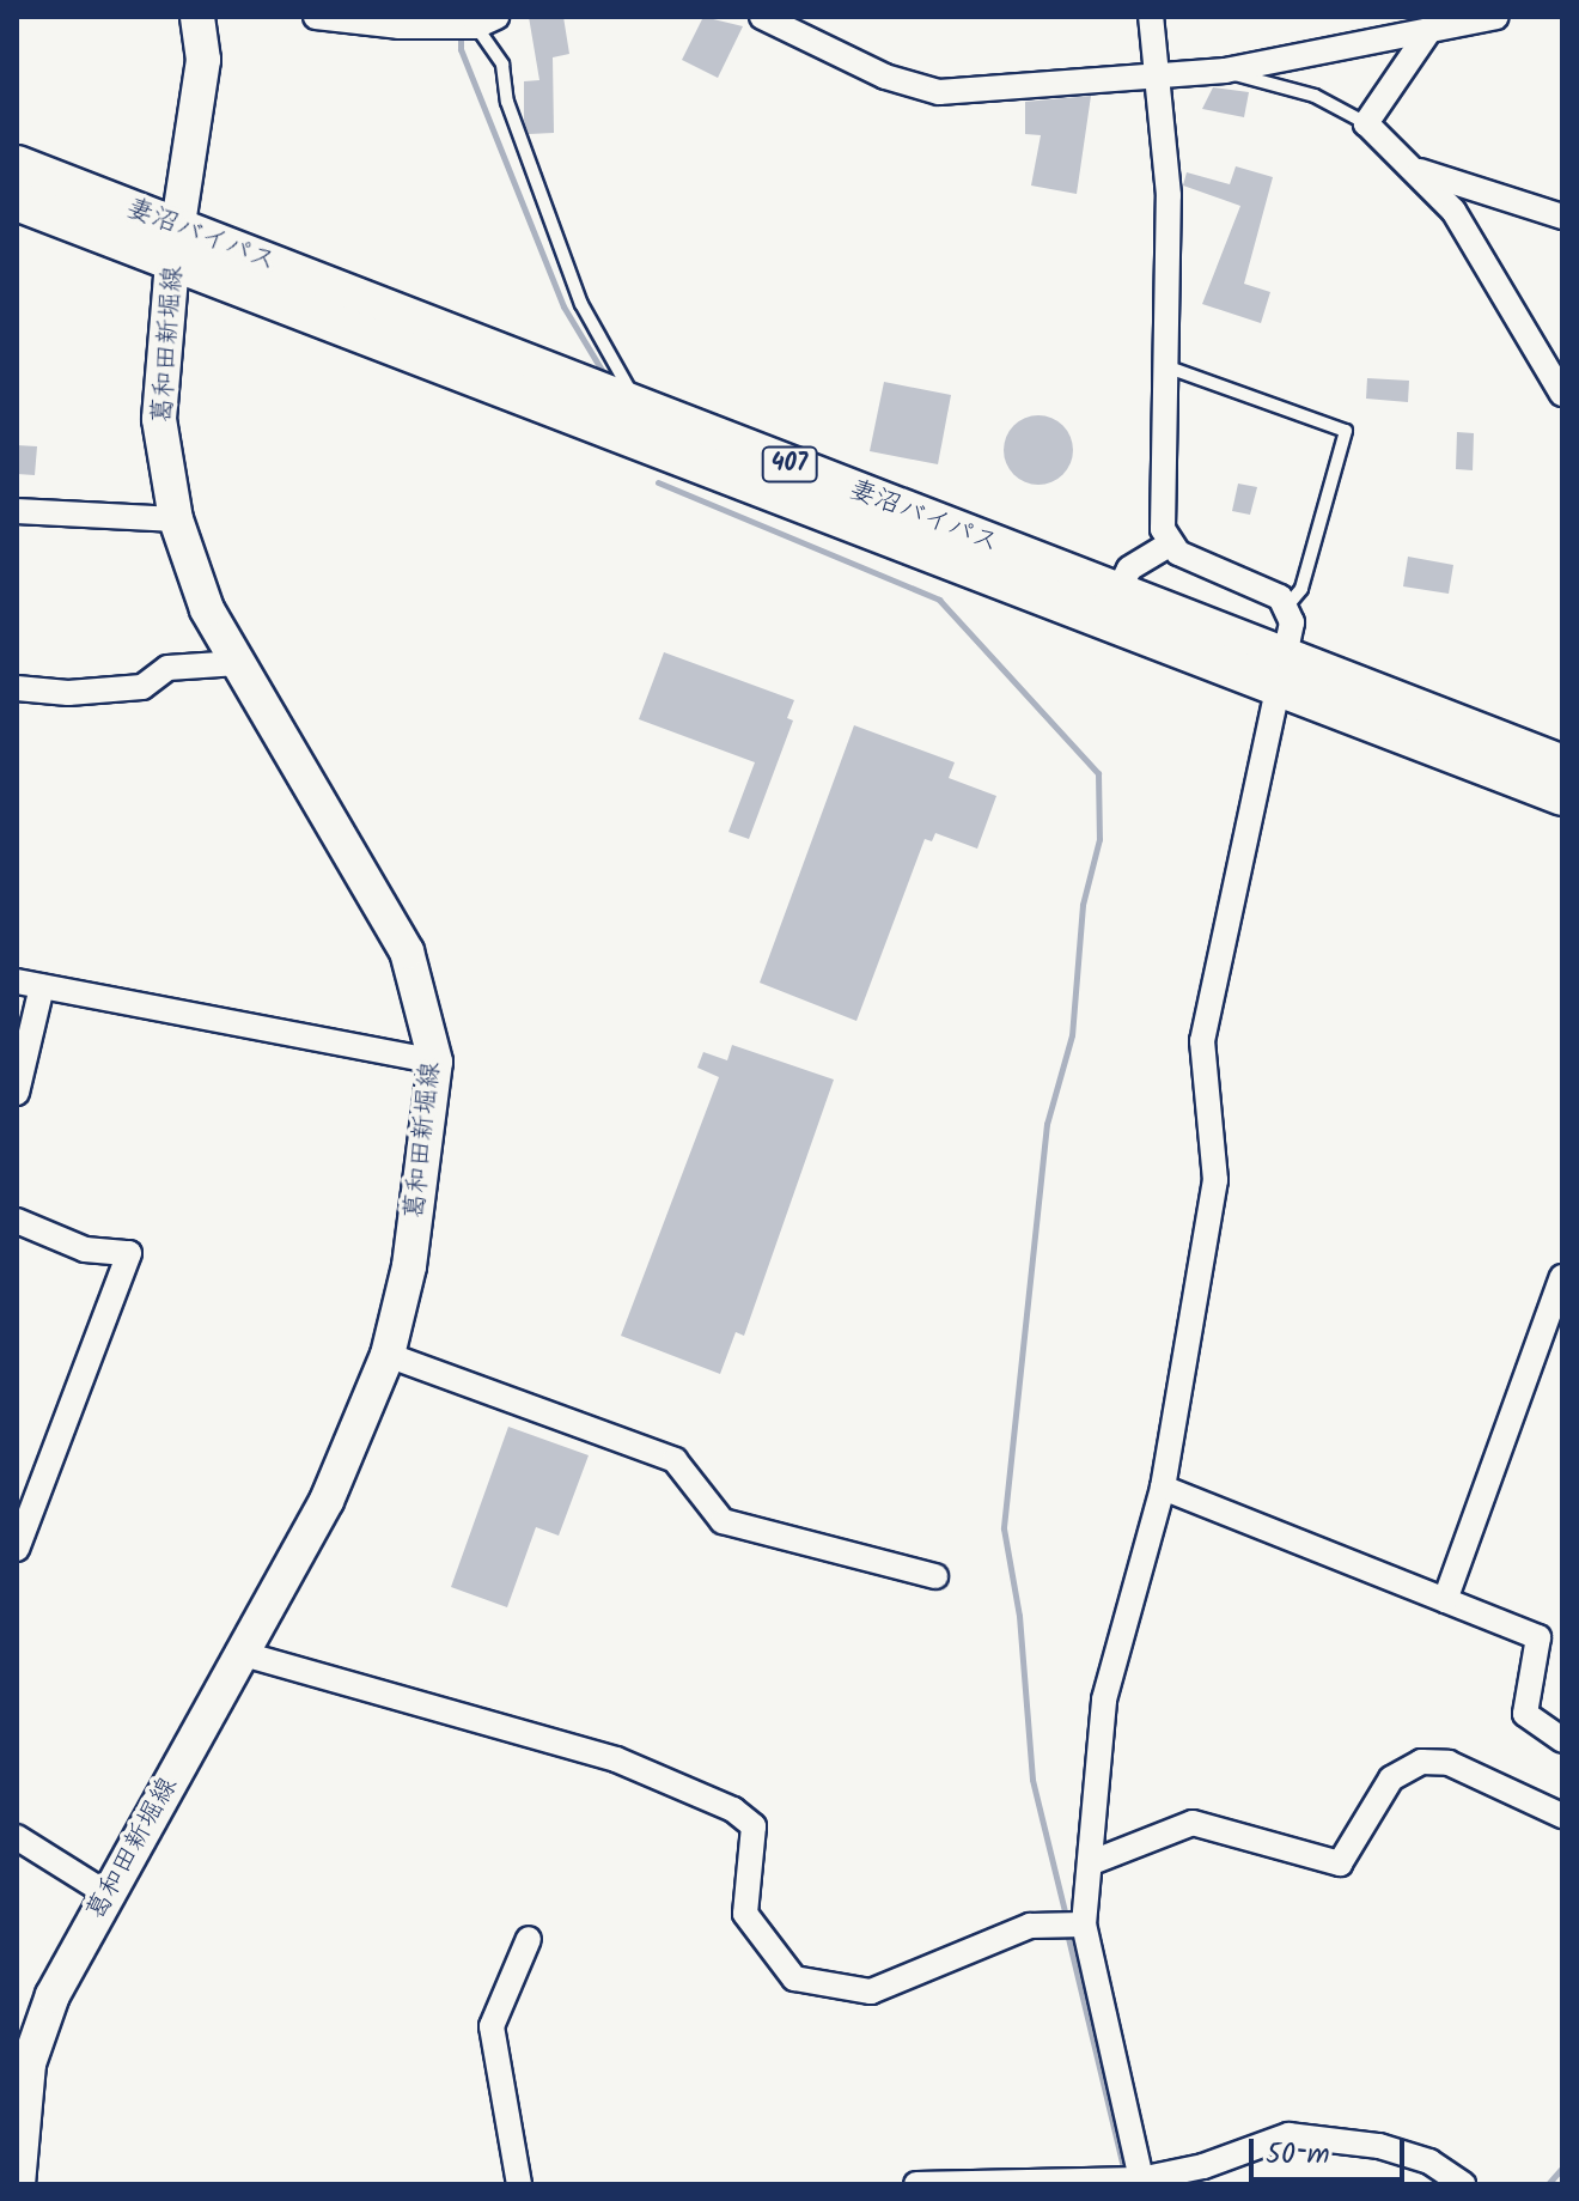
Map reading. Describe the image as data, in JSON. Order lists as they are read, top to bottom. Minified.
{"streets":{"highway":["妻沼バイパス","407"],"main road":["葛和田新堀線"]},"crossings":[["妻沼バイパス","葛和田新堀線"]],"scale_bar":"50 m"}
